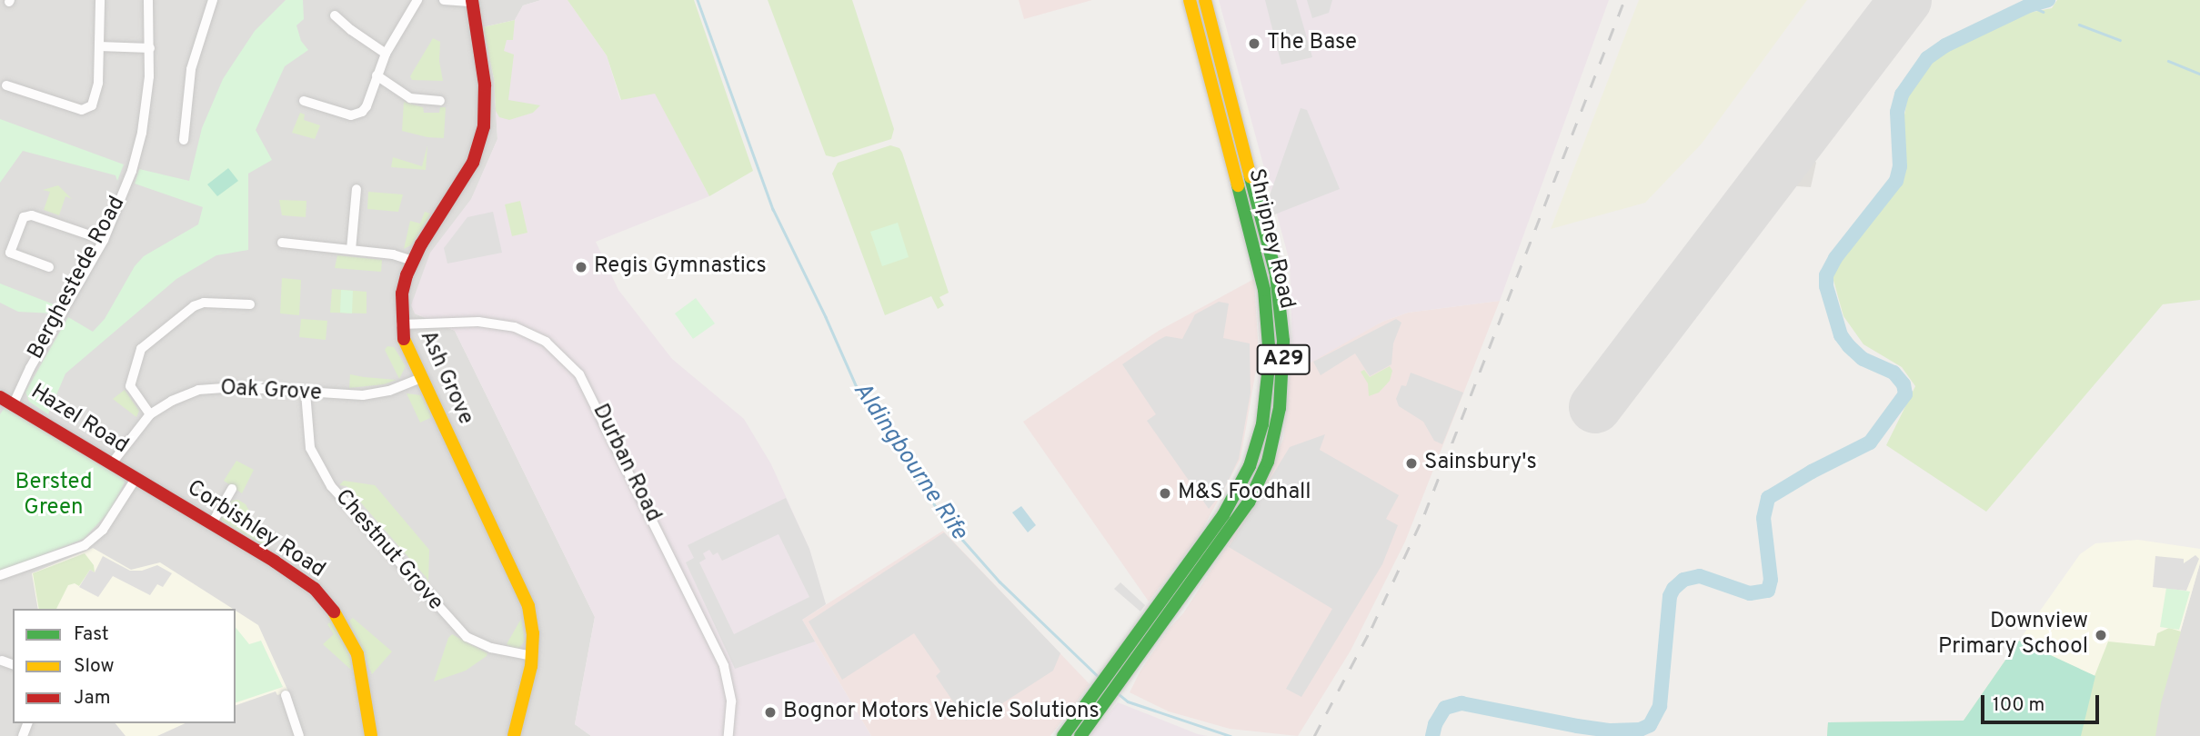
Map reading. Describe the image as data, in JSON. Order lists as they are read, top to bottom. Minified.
{"streets":{"main road":["Shripney Road","A29","Ash Grove","Hazel Road","Corbishley Road"],"street":["Berghestede Road","Oak Grove","Durban Road","Chestnut Grove"]},"crossings":[["Berghestede Road","Hazel Road"],["Ash Grove","Oak Grove"],["Ash Grove","Durban Road"],["Ash Grove","Chestnut Grove"],["Oak Grove","Hazel Road"],["Oak Grove","Chestnut Grove"],["Hazel Road","Corbishley Road"]],"water":["Aldingbourne Rife"],"parks":["Bersted Green"],"places":["The Base","Regis Gymnastics","Sainsbury's","M&S Foodhall","Downview Primary School","Bognor Motors Vehicle Solutions"],"legend":["Fast","Slow","Jam"],"scale_bar":"100 m"}
